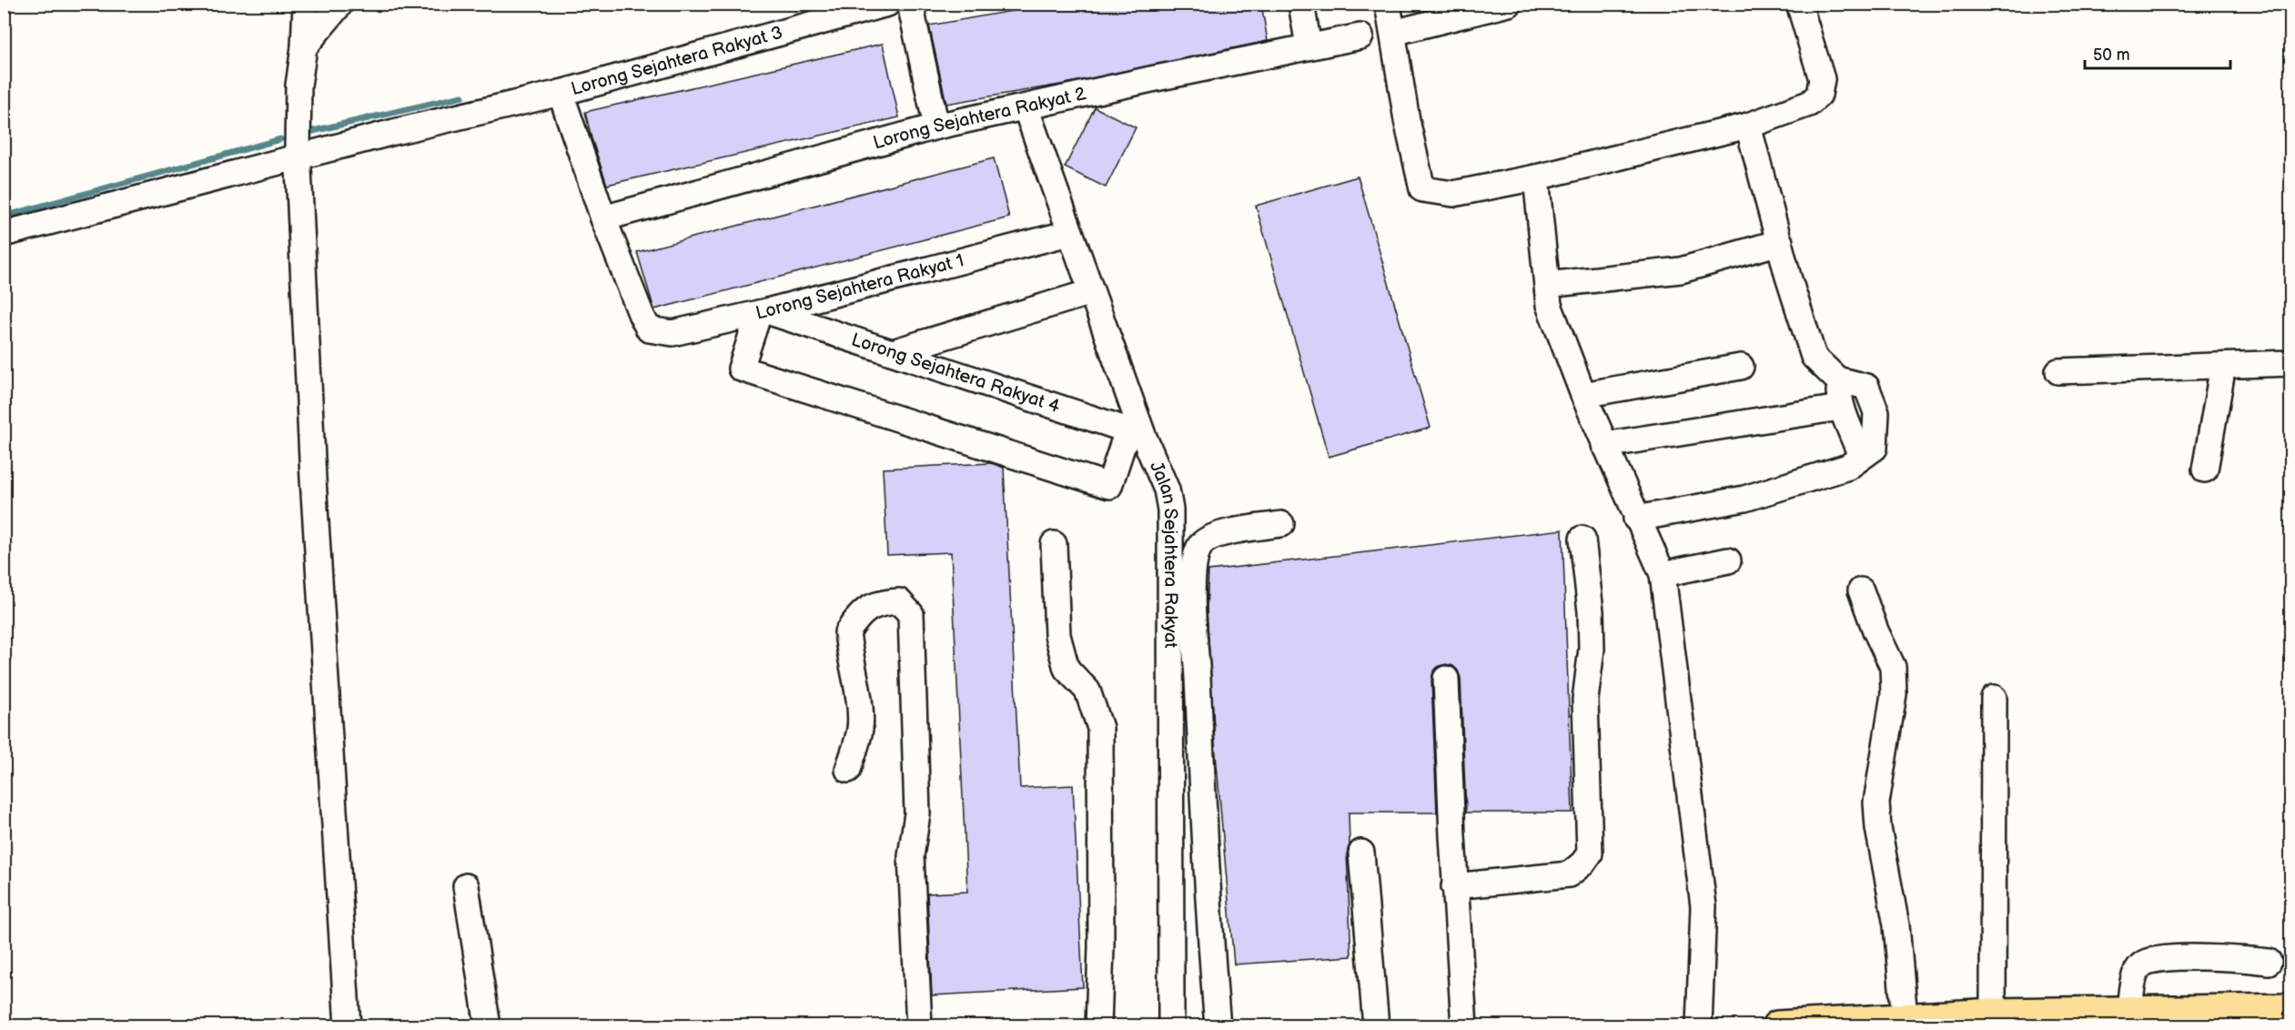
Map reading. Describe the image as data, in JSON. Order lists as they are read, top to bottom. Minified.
{"streets":{"street":["Lorong Sejahtera Rakyat 3","Lorong Sejahtera Rakyat 2","Lorong Sejahtera Rakyat 1","Lorong Sejahtera Rakyat 4","Jalan Sejahtera Rakyat"]},"crossings":[["Lorong Sejahtera Rakyat 2","Lorong Sejahtera Rakyat 1"],["Lorong Sejahtera Rakyat 2","Jalan Sejahtera Rakyat"],["Lorong Sejahtera Rakyat 1","Lorong Sejahtera Rakyat 4"],["Lorong Sejahtera Rakyat 1","Jalan Sejahtera Rakyat"],["Lorong Sejahtera Rakyat 4","Jalan Sejahtera Rakyat"]],"scale_bar":"50 m"}
